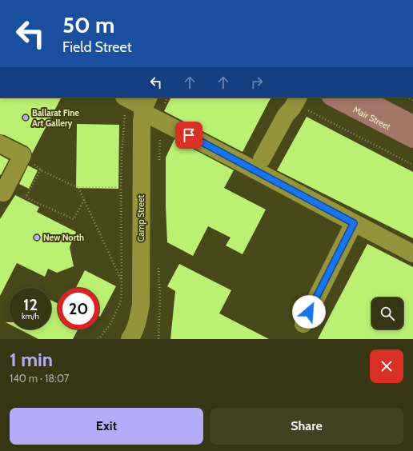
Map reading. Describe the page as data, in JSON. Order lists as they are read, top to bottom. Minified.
{"streets":{"main road":["Mair Street"],"street":["Camp Street"]},"places":["Ballarat Fine Art Gallery","New North"],"page":{"turn":["50 m","Field Street"],"speed":"12 km/h","limit":"20","heading":["1 min","140 m · 18:07"],"buttons":["Exit","Share"]}}
